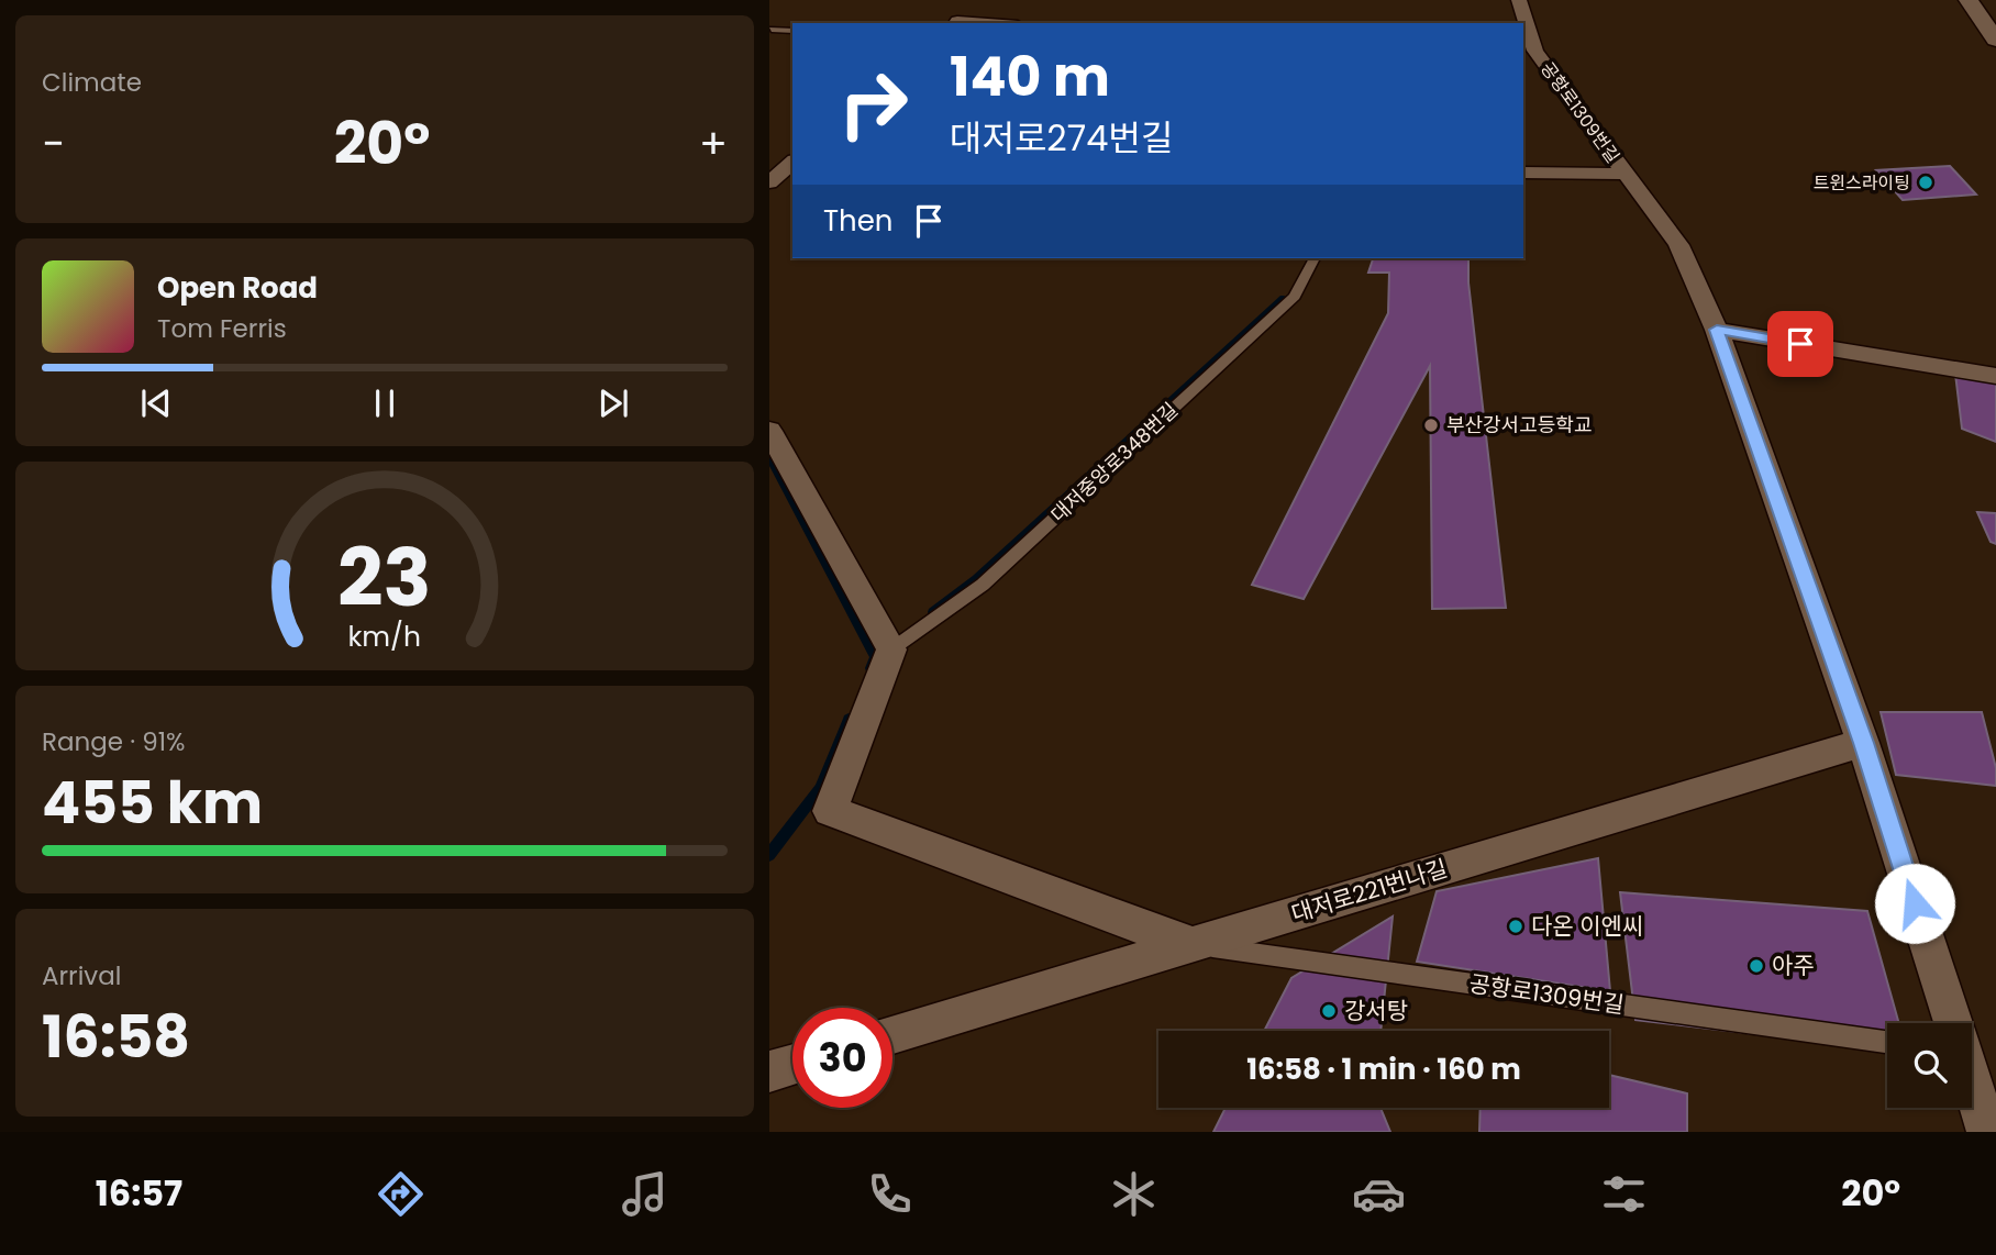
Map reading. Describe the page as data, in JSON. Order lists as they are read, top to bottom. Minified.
{"streets":{"street":["공항로1309번길","대저로221번나길"],"lane":["대저중앙로348번길"]},"crossings":[["공항로1309번길","대저로221번나길"]],"places":["트윈스라이팅","부산강서고등학교","다온 이엔씨","아주","강서탕"],"page":{"tile":["Climate",["Range · 91%","455 km"],["Arrival","16:58"]],"turn":["140 m","대저로274번길"],"heat":["−","20°","+"],"then":"Then","song":["Open Road","Tom Ferris"],"limit":"30","trip":"16:58 · 1 min · 160 m","tabs":["16:57","20°"],"gauge":["23","km/h"]}}
